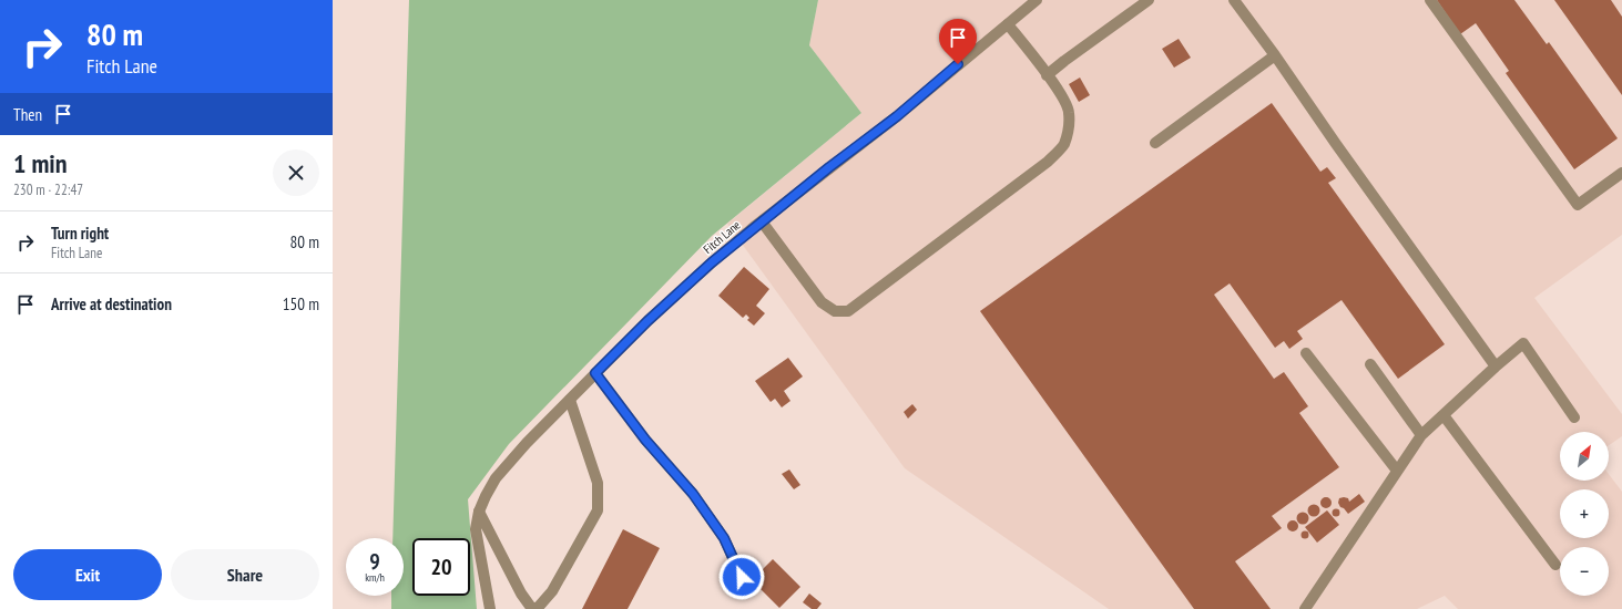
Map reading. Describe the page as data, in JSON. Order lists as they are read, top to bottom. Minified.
{"streets":{"street":["Fitch Lane"]},"north":"top right","page":{"turn":["80 m","Fitch Lane"],"then":"Then","heading":["1 min","230 m · 22:47"],"list":[{"name":"Turn right","note":"Fitch Lane","value":"80 m"},{"name":"Arrive at destination","value":"150 m"}],"map_buttons":["+","−"],"speed":"9 km/h","limit":"20","buttons":["Exit","Share"]}}
